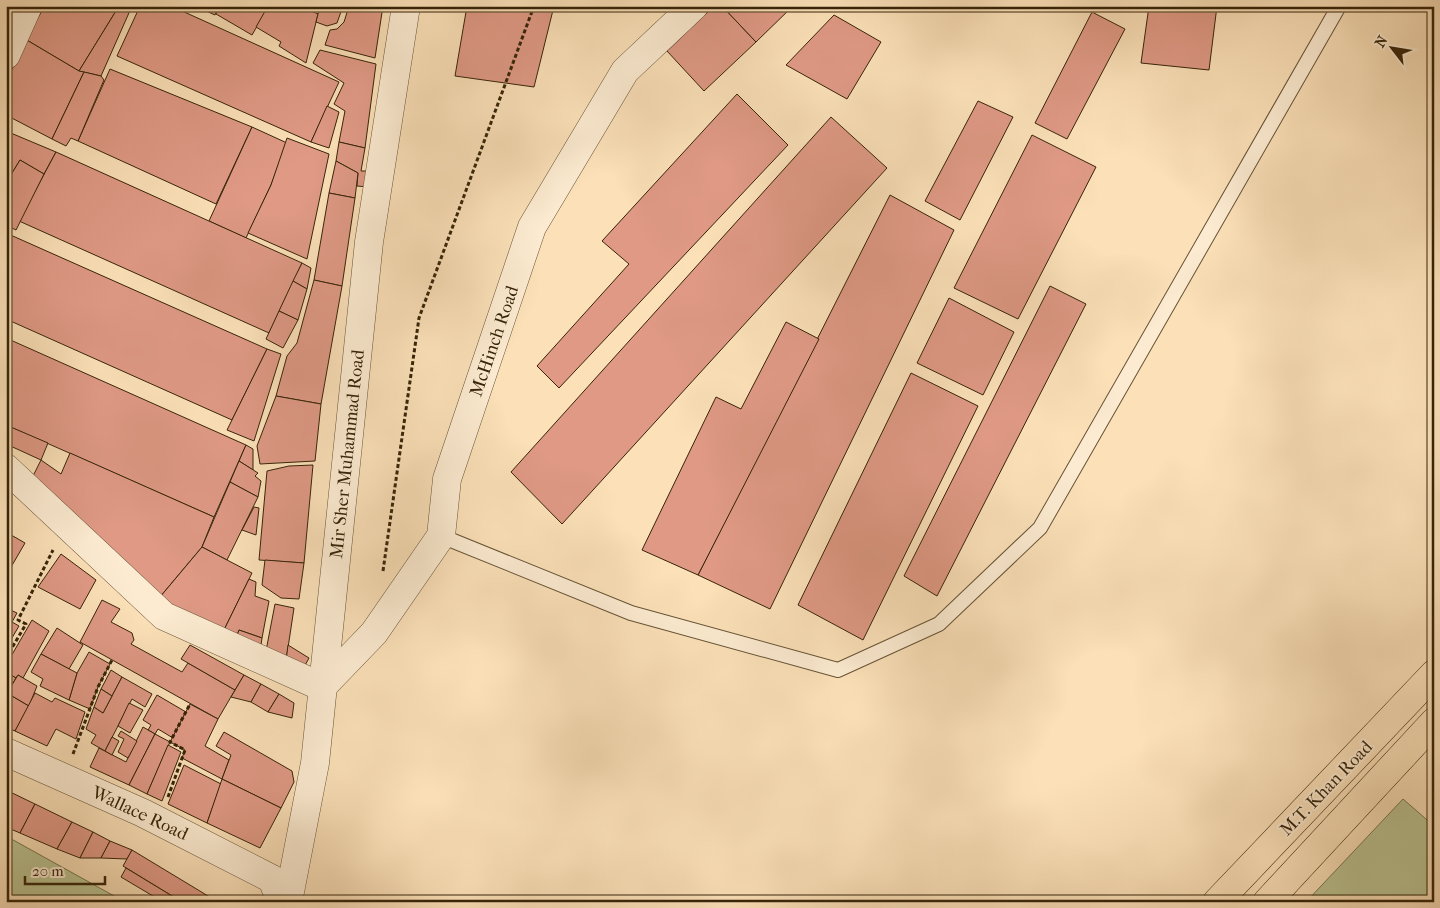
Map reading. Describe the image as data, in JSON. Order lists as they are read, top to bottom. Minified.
{"streets":{"highway":["M.T. Khan Road"],"street":["McHinch Road","Mir Sher Muhammad Road","Wallace Road"]},"crossings":[["McHinch Road","Mir Sher Muhammad Road"]],"scale_bar":"20 m","north":"top left"}
